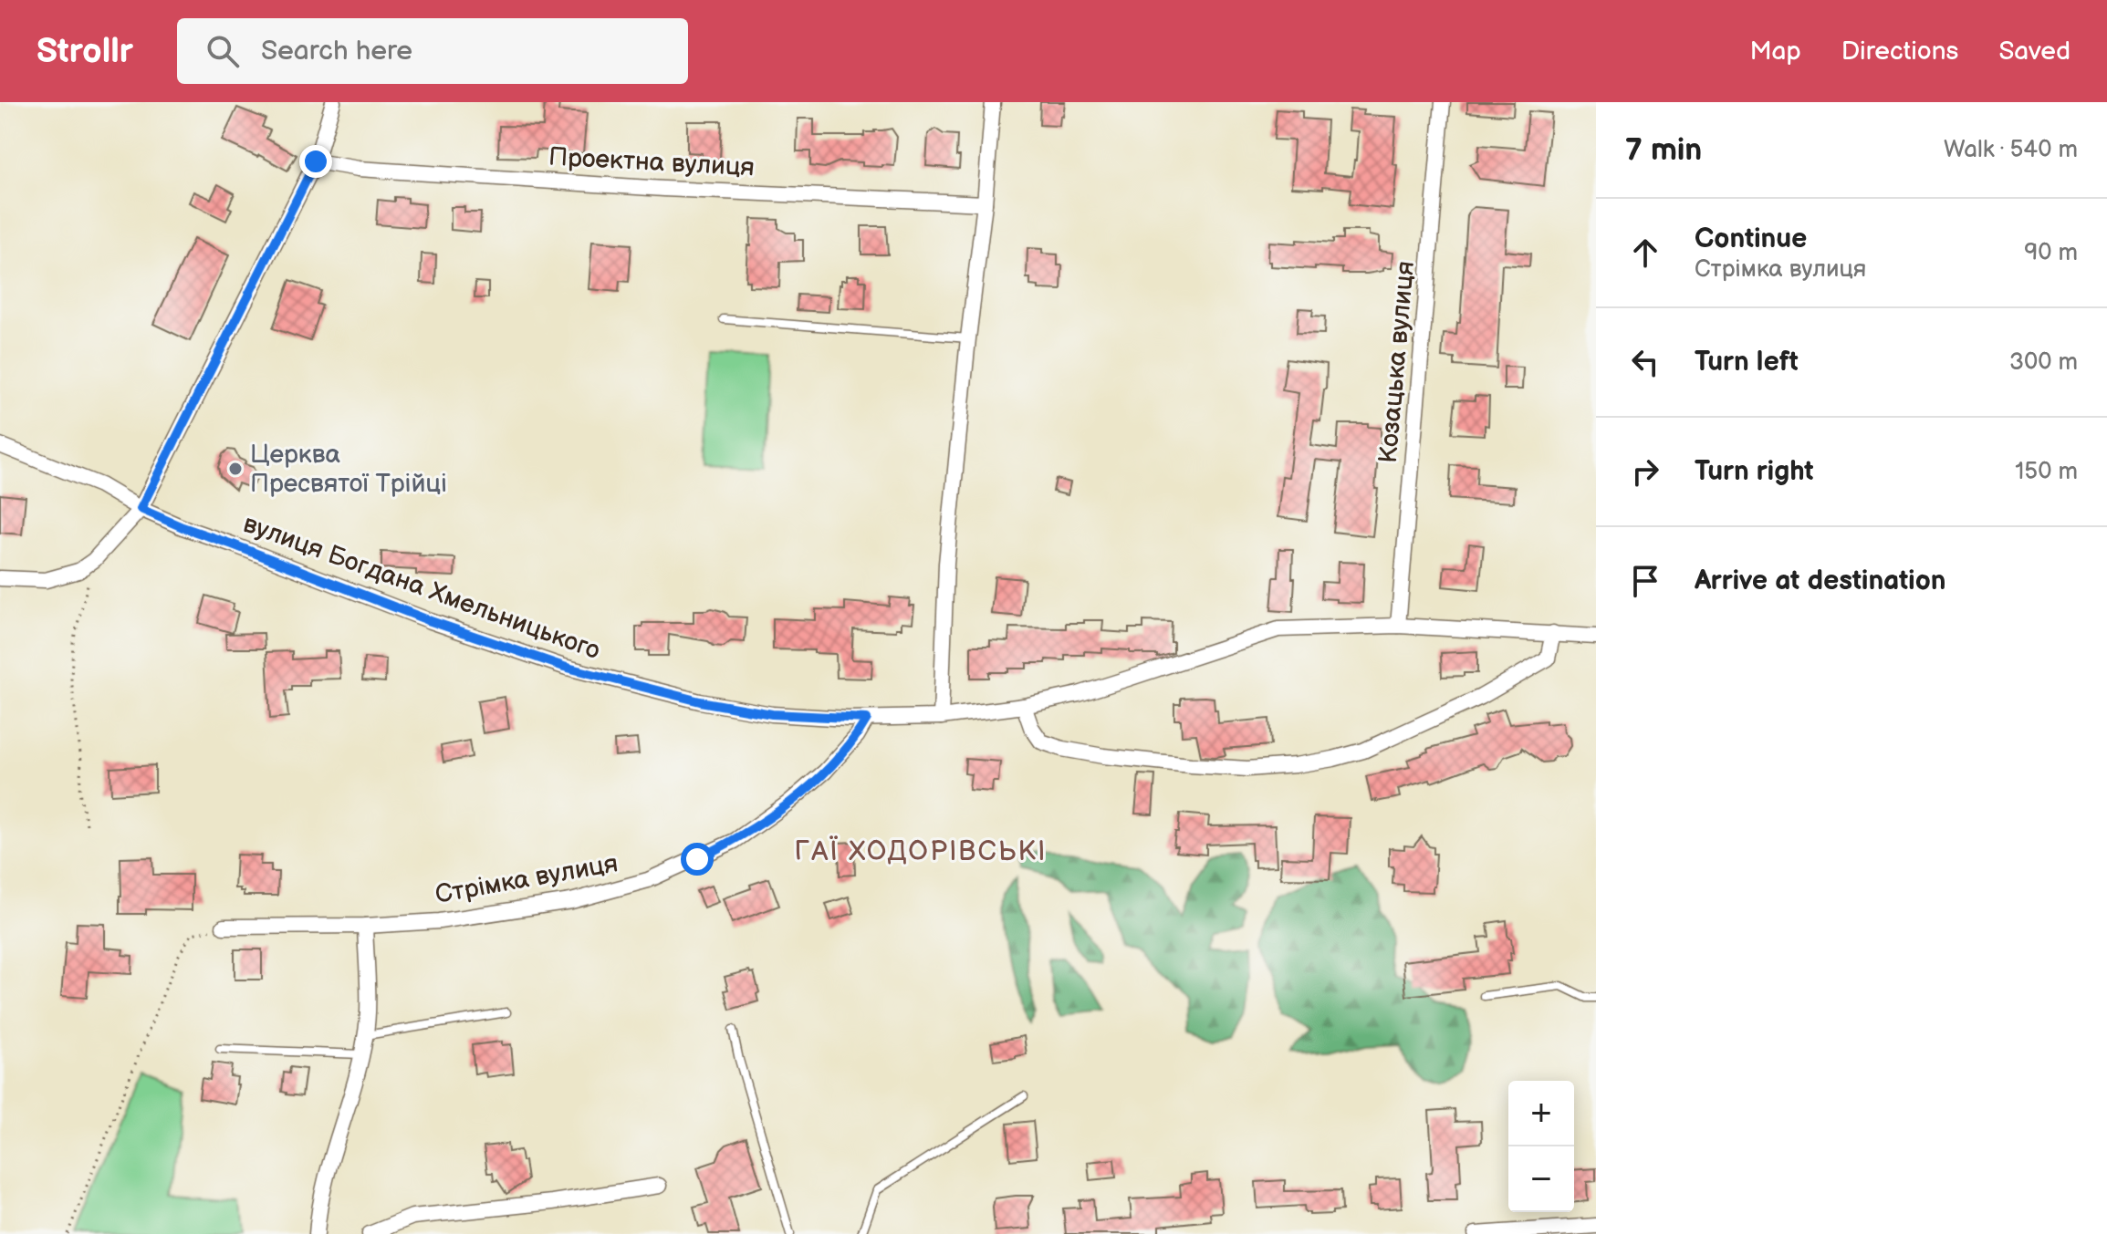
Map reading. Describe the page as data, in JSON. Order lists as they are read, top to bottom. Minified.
{"streets":{"street":["Проектна вулиця","Козацька вулиця","вулиця Богдана Хмельницького","Стрімка вулиця"]},"crossings":[["Козацька вулиця","вулиця Богдана Хмельницького"],["вулиця Богдана Хмельницького","Стрімка вулиця"]],"districts":["ГАЇ ХОДОРІВСЬКІ"],"places":["Церква Пресвятої Трійці"],"page":{"header":"Strollr","search":"Search here","nav":["Map","Directions","Saved"],"heading":["7 min","Walk · 540 m"],"list":[["Continue","Стрімка вулиця","90 m"],["Turn left","300 m"],["Turn right","150 m"],"Arrive at destination"],"map_buttons":["+","−"]}}
